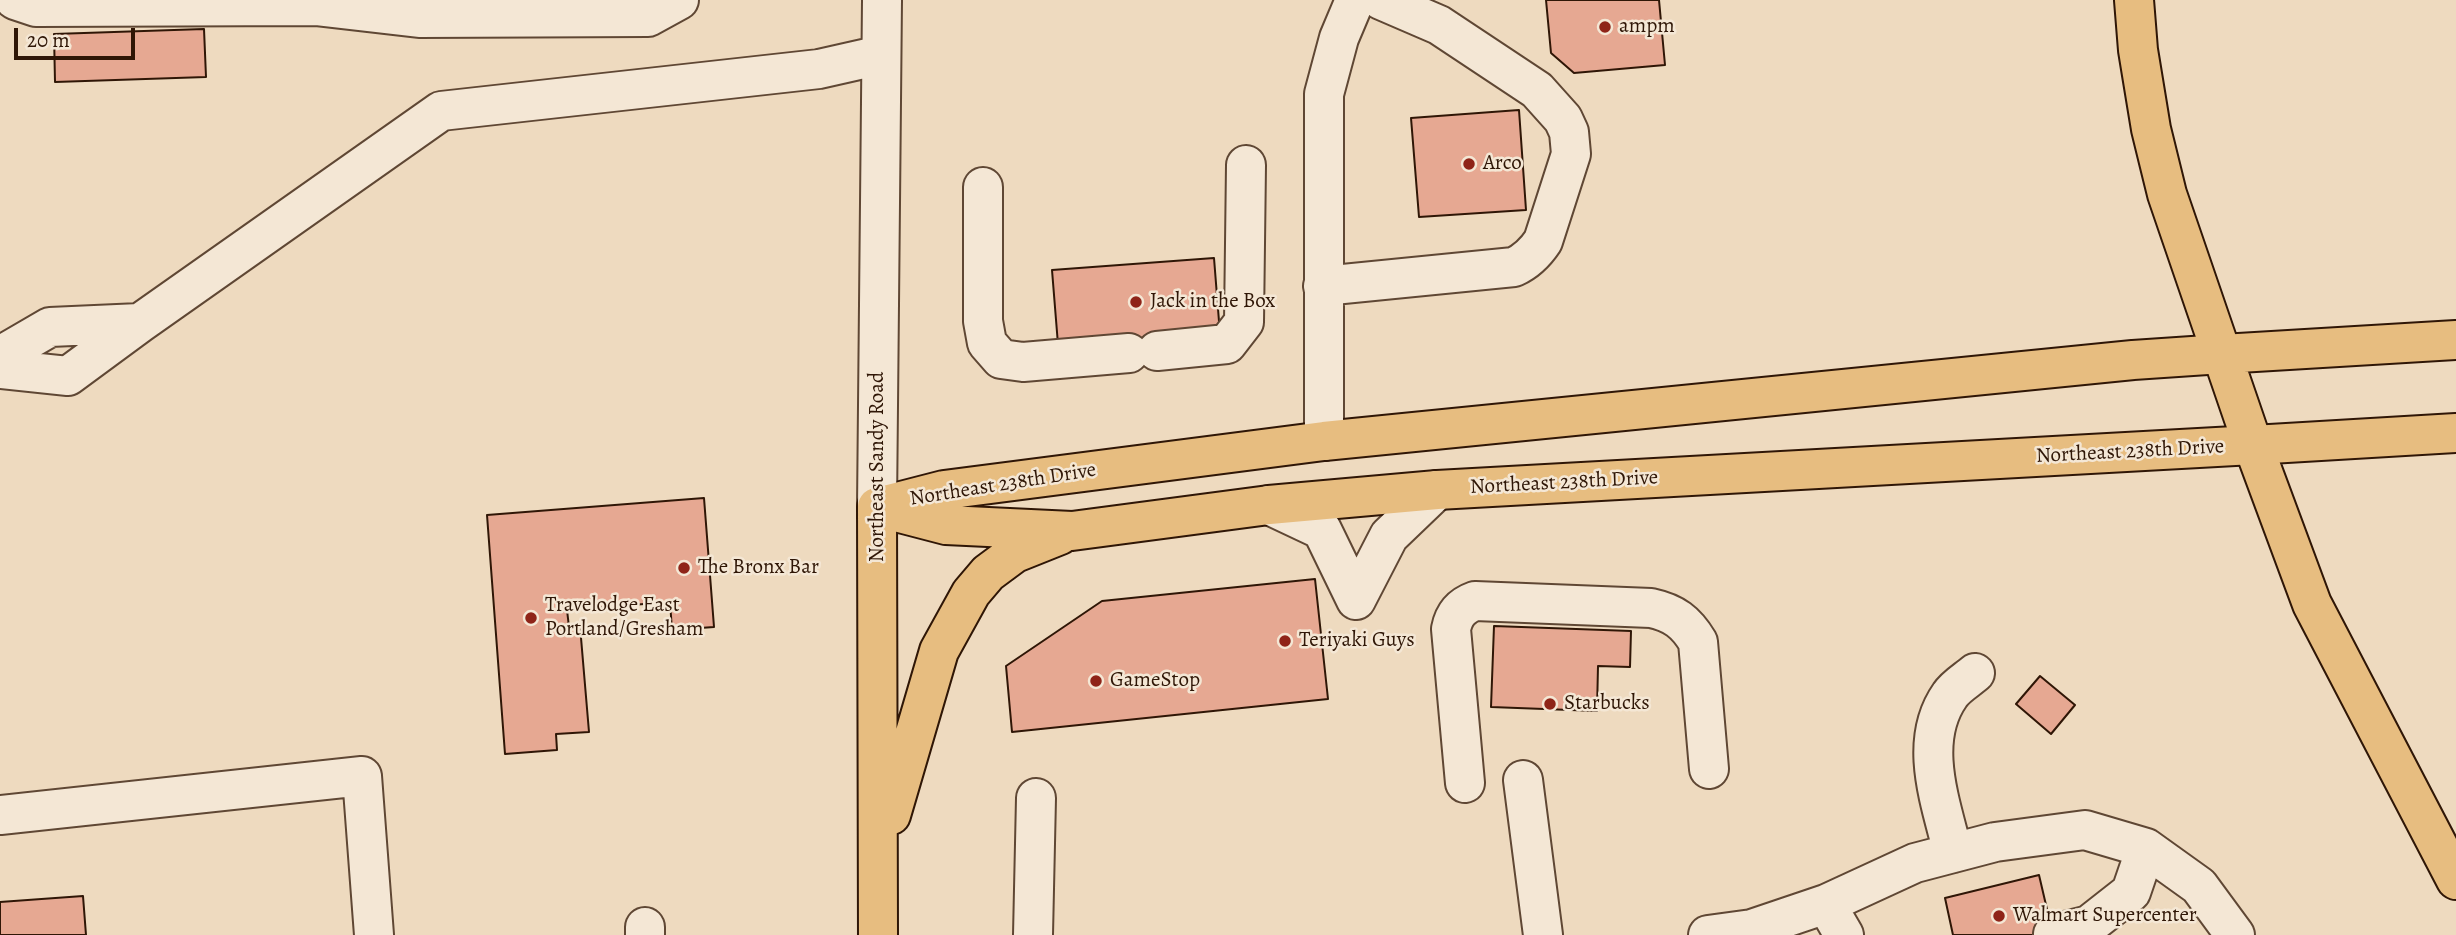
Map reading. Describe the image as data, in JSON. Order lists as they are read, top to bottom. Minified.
{"streets":{"main road":["Northeast 238th Drive","Northeast Sandy Road"]},"crossings":[["Northeast 238th Drive","Northeast Sandy Road"]],"places":["ampm","Arco","Jack in the Box","The Bronx Bar","Travelodge East Portland/Gresham","Teriyaki Guys","GameStop","Starbucks","Walmart Supercenter"],"scale_bar":"20 m"}
